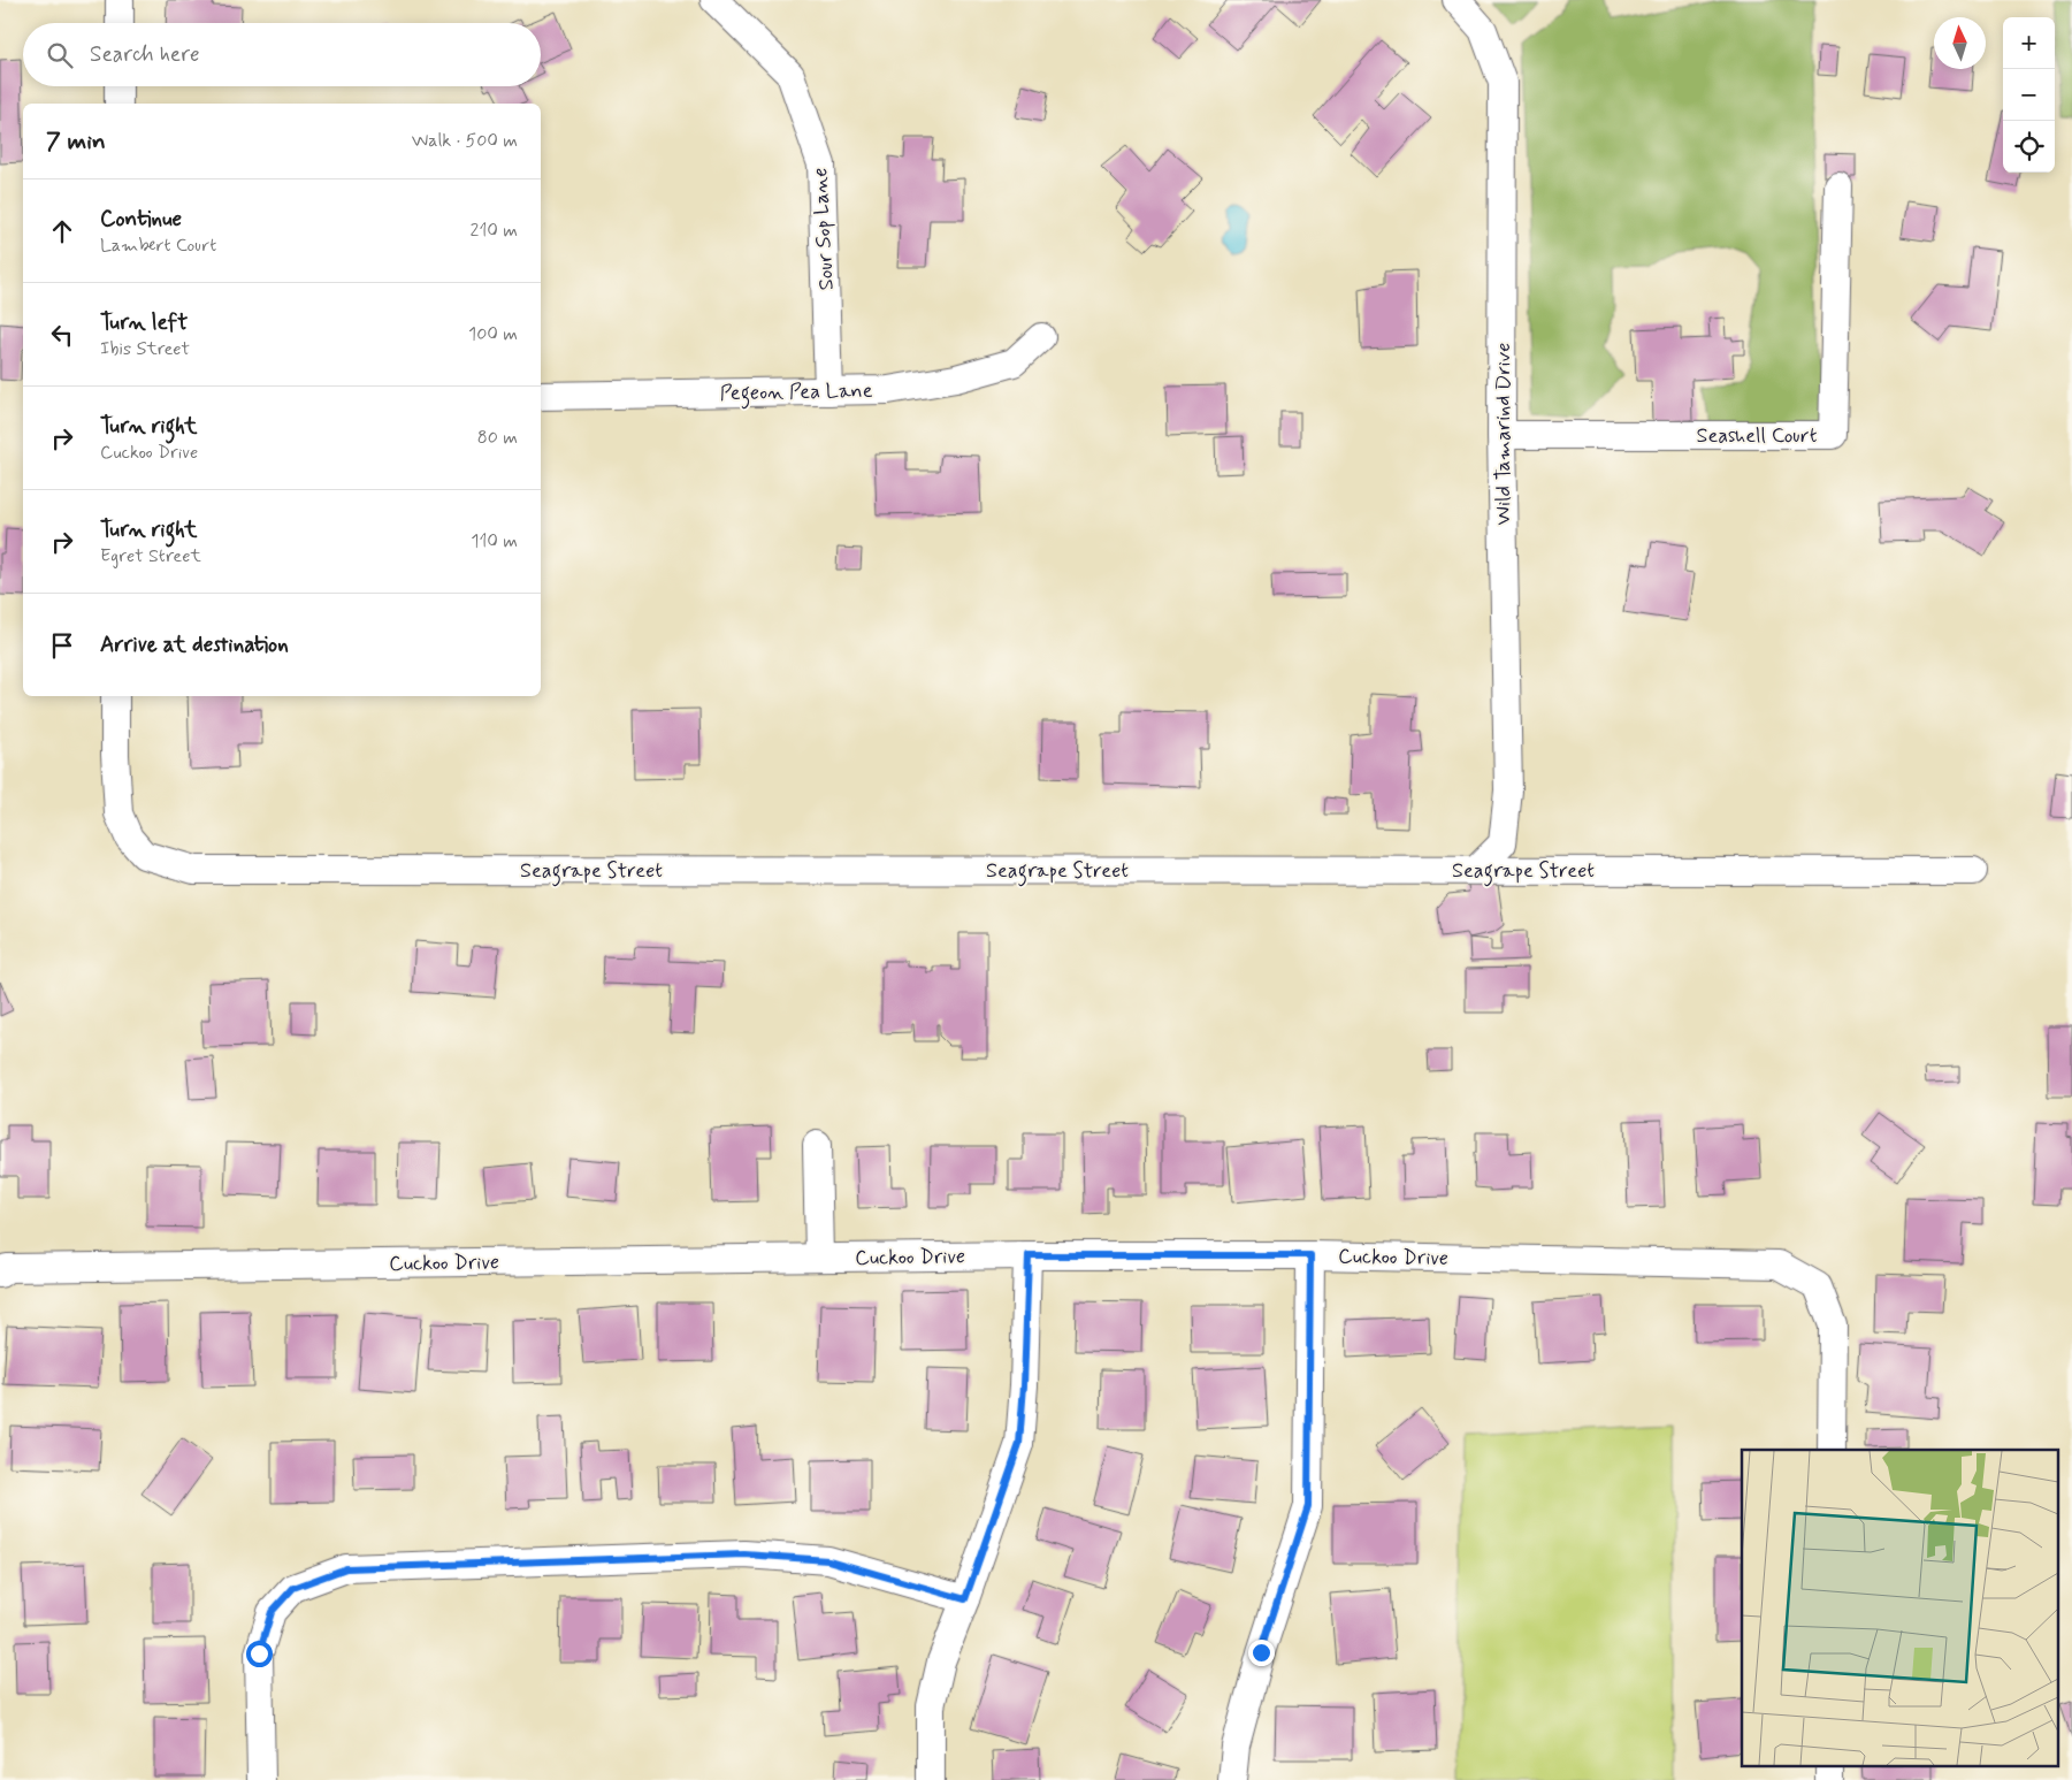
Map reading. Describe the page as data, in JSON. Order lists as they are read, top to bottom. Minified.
{"streets":{"street":["Sour Sop Lane","Pegeon Pea Lane","Wild Tamarind Drive","Seashell Court","Seagrape Street","Cuckoo Drive"]},"crossings":[["Sour Sop Lane","Pegeon Pea Lane"],["Wild Tamarind Drive","Seashell Court"],["Wild Tamarind Drive","Seagrape Street"]],"north":"top","page":{"map_buttons":["+","−"],"search":"Search here","heading":["7 min","Walk · 500 m"],"list":[["Continue","Lambert Court","210 m"],["Turn left","Ibis Street","100 m"],["Turn right","Cuckoo Drive","80 m"],["Turn right","Egret Street","110 m"],"Arrive at destination"]}}
